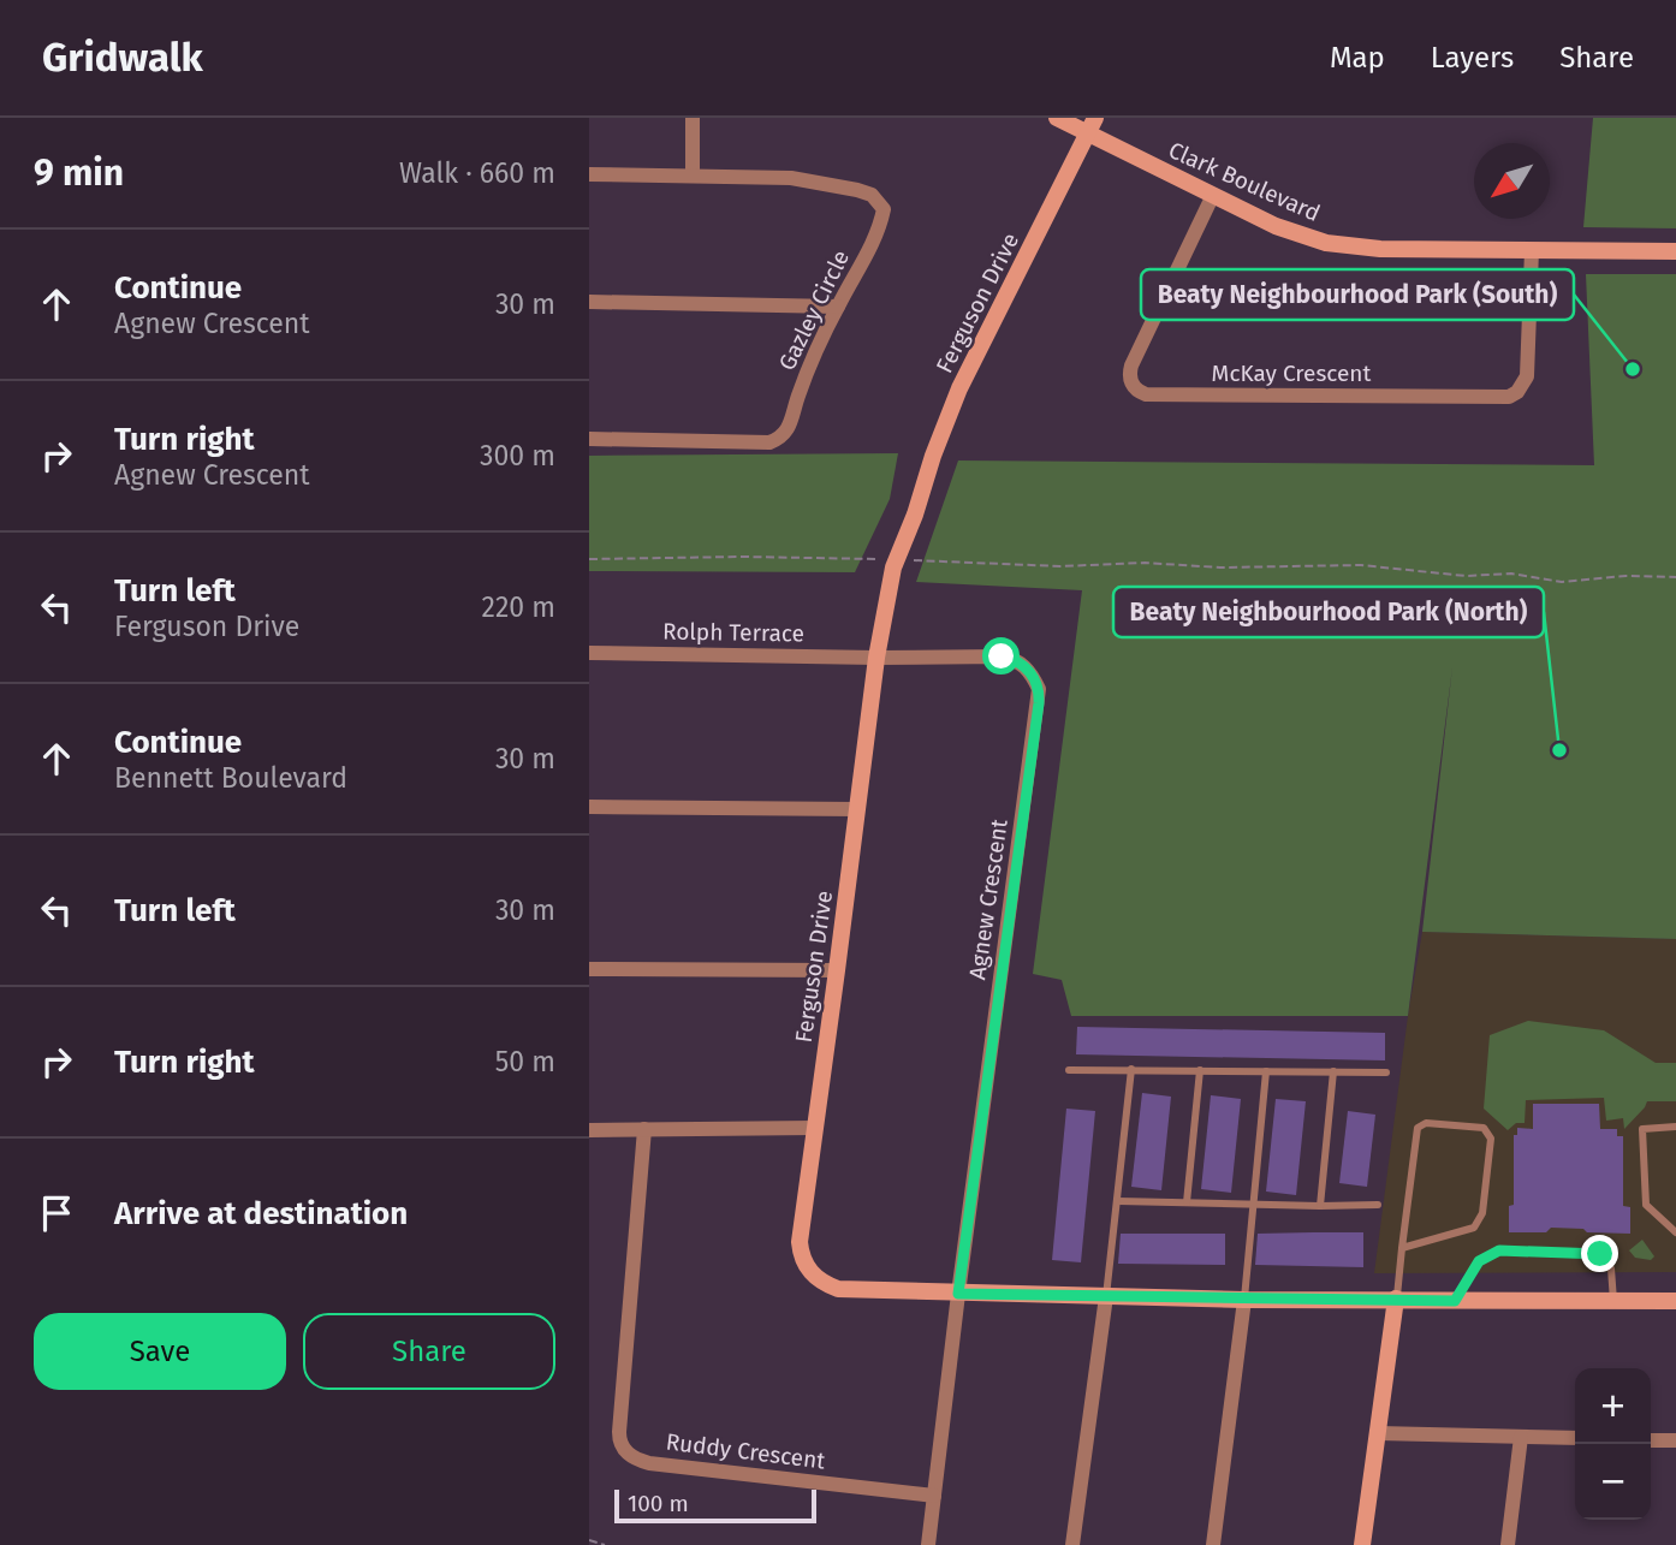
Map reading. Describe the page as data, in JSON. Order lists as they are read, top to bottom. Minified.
{"streets":{"street":["Clark Boulevard","Ferguson Drive","Gazley Circle","McKay Crescent","Rolph Terrace","Agnew Crescent","Ruddy Crescent"]},"crossings":[["Clark Boulevard","Ferguson Drive"],["Clark Boulevard","McKay Crescent"],["Ferguson Drive","Rolph Terrace"],["Ferguson Drive","Agnew Crescent"],["Rolph Terrace","Agnew Crescent"],["Agnew Crescent","Ruddy Crescent"]],"places":["Beaty Neighbourhood Park (South)","Beaty Neighbourhood Park (North)"],"scale_bar":"100 m","north":"bottom left","page":{"header":"Gridwalk","nav":["Map","Layers","Share"],"heading":["9 min","Walk · 660 m"],"list":[["Continue","Agnew Crescent","30 m"],["Turn right","Agnew Crescent","300 m"],["Turn left","Ferguson Drive","220 m"],["Continue","Bennett Boulevard","30 m"],["Turn left","30 m"],["Turn right","50 m"],"Arrive at destination"],"buttons":["Save","Share"],"map_buttons":["+","−"],"scale":"100 m"}}
